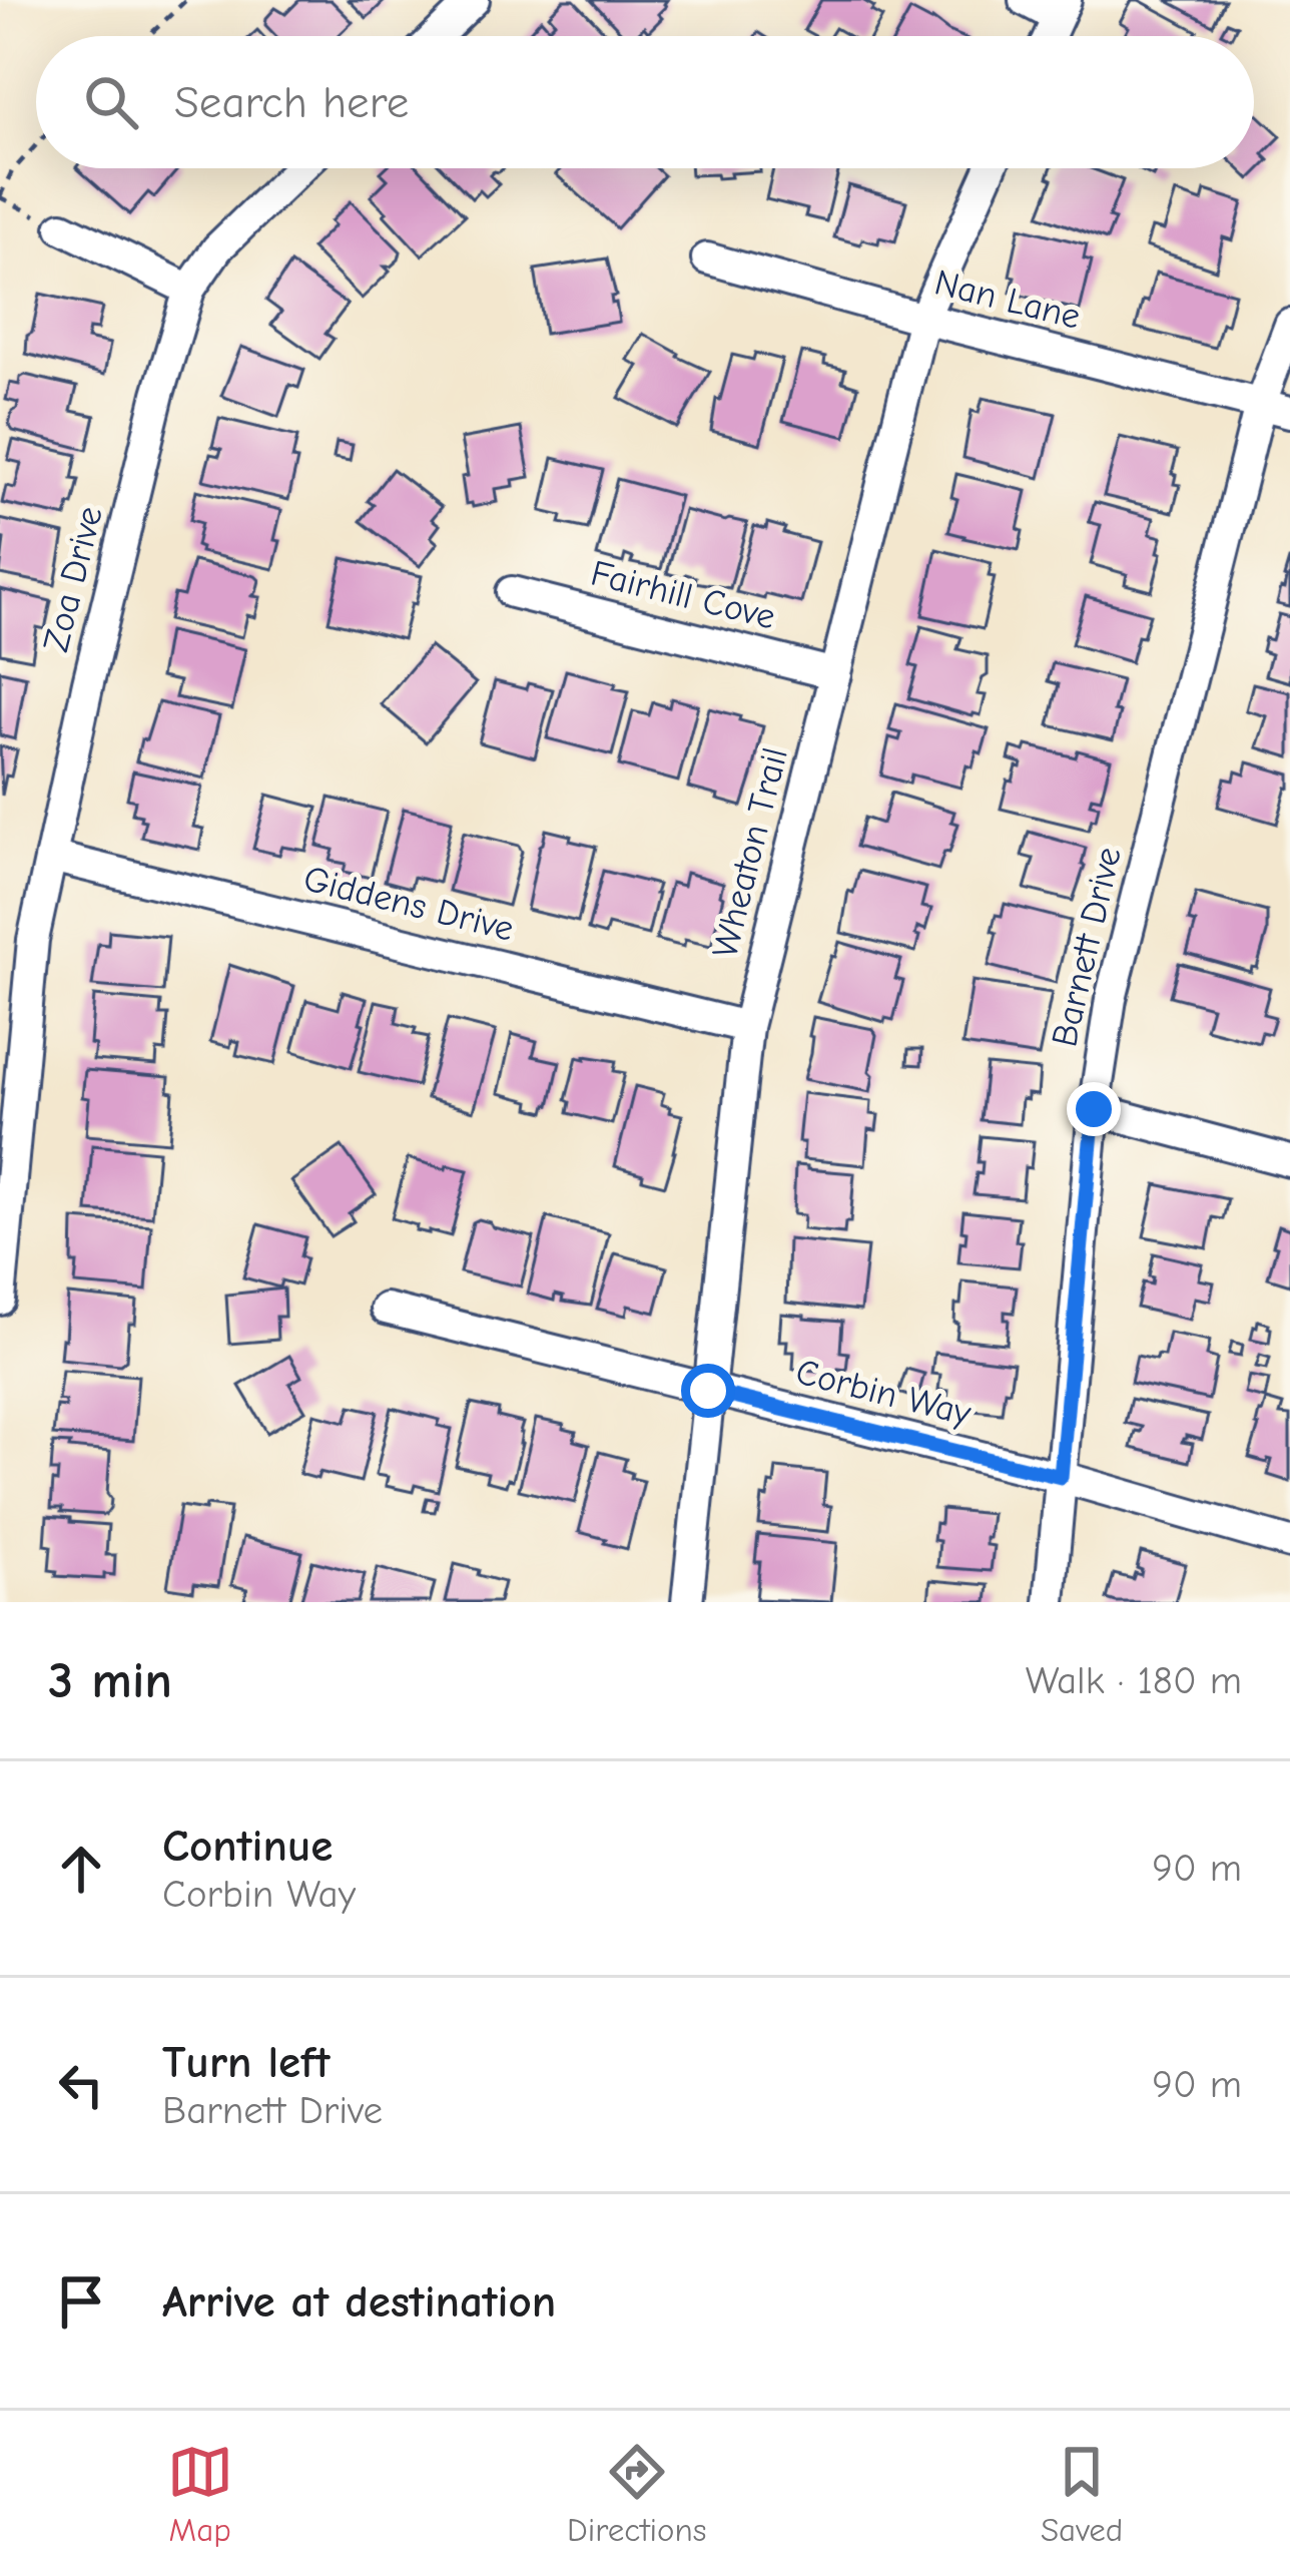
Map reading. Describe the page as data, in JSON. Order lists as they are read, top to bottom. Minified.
{"streets":{"street":["Nan Lane","Zoa Drive","Fairhill Cove","Wheaton Trail","Giddens Drive","Barnett Drive","Corbin Way"]},"crossings":[["Nan Lane","Wheaton Trail"],["Nan Lane","Barnett Drive"],["Zoa Drive","Giddens Drive"],["Fairhill Cove","Wheaton Trail"],["Wheaton Trail","Giddens Drive"],["Wheaton Trail","Corbin Way"],["Barnett Drive","Corbin Way"]],"page":{"search":"Search here","heading":["3 min","Walk · 180 m"],"list":[["Continue","Corbin Way","90 m"],["Turn left","Barnett Drive","90 m"],"Arrive at destination"],"nav":["Map","Directions","Saved"]}}
